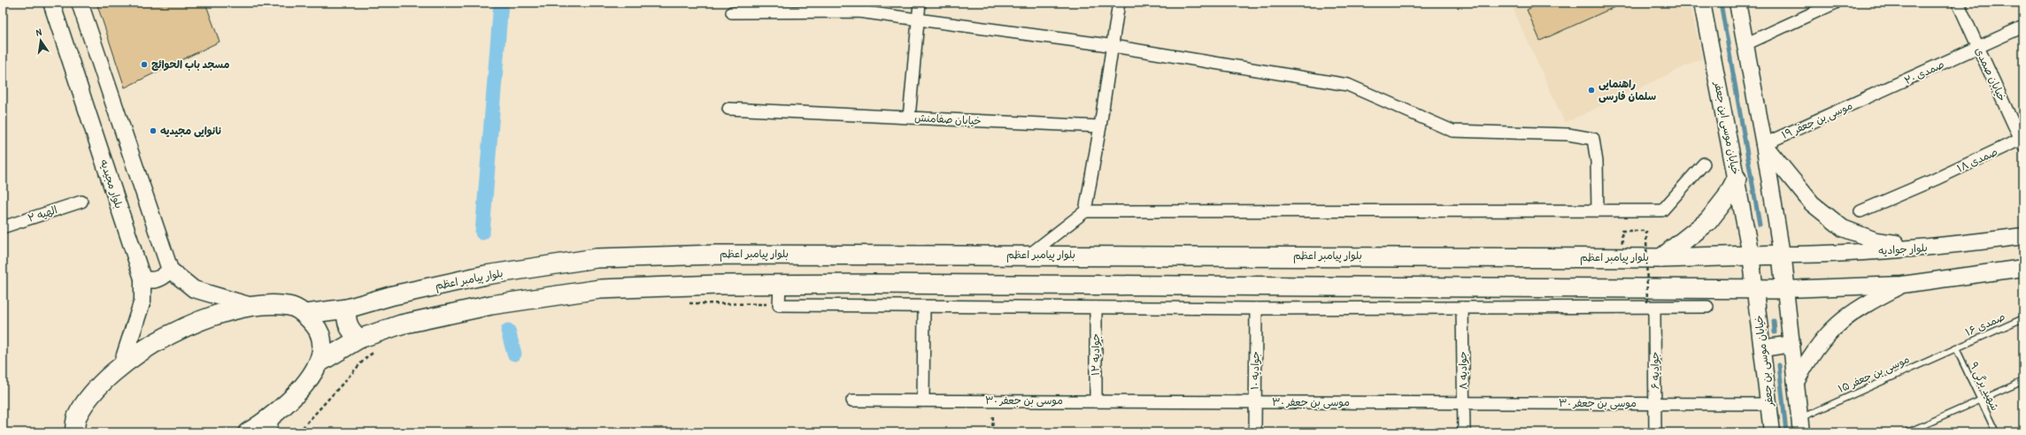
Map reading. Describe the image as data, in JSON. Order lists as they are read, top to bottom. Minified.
{"streets":{"main road":["خیابان موسی ابن جعفر","بلوار مجیدیه","بلوار جوادیه","بلوار پیامبر اعظم","خیابان موسی بن جعفر"],"street":["صمدی ۲۰","خیابان صمدی","خیابان صفامنش","موسی بن جعفر ۱۹","صمدی ۱۸","الهیه ۲","جوادیه ۱۲","جوادیه ۱۰","جوادیه ۸","جوادیه ۶","موسی بن جعفر ۳۰"],"lane":["صمدی ۱۶","موسی بن جعفر ۱۵","شهید برگی ۹"]},"crossings":[["صمدی ۲۰","خیابان صمدی"],["صمدی ۲۰","موسی بن جعفر ۱۹"],["خیابان صمدی","صمدی ۱۸"],["خیابان موسی ابن جعفر","بلوار پیامبر اعظم"],["خیابان موسی ابن جعفر","خیابان موسی بن جعفر"],["بلوار جوادیه","بلوار پیامبر اعظم"],["صمدی ۱۶","موسی بن جعفر ۱۵"],["صمدی ۱۶","شهید برگی ۹"],["جوادیه ۱۲","موسی بن جعفر ۳۰"],["خیابان موسی بن جعفر","موسی بن جعفر ۳۰"],["جوادیه ۱۰","موسی بن جعفر ۳۰"],["جوادیه ۸","موسی بن جعفر ۳۰"],["جوادیه ۶","موسی بن جعفر ۳۰"],["موسی بن جعفر ۱۵","شهید برگی ۹"]],"places":["مسجد باب الحوائج","راهنمایی سلمان فارسی","نانوایی مجیدیه"],"north":"top"}
